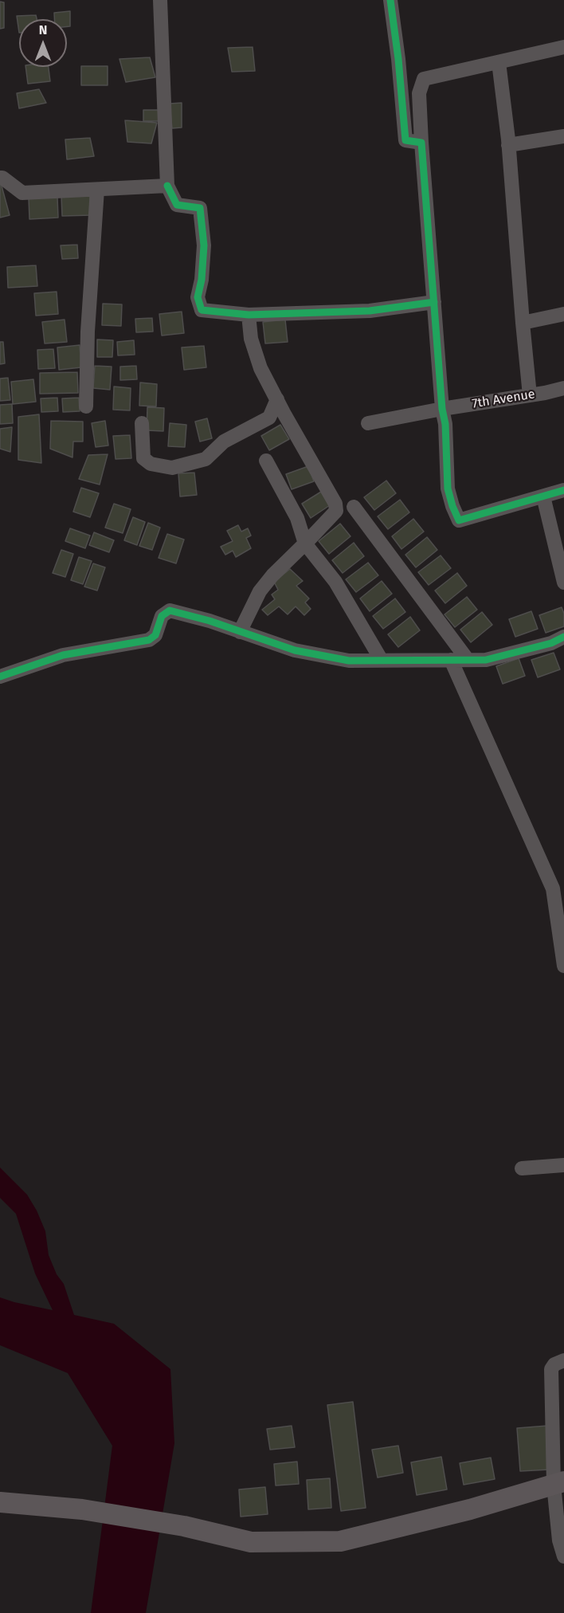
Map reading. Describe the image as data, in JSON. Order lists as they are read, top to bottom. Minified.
{"streets":{"street":["7th Avenue"]},"north":"top"}
